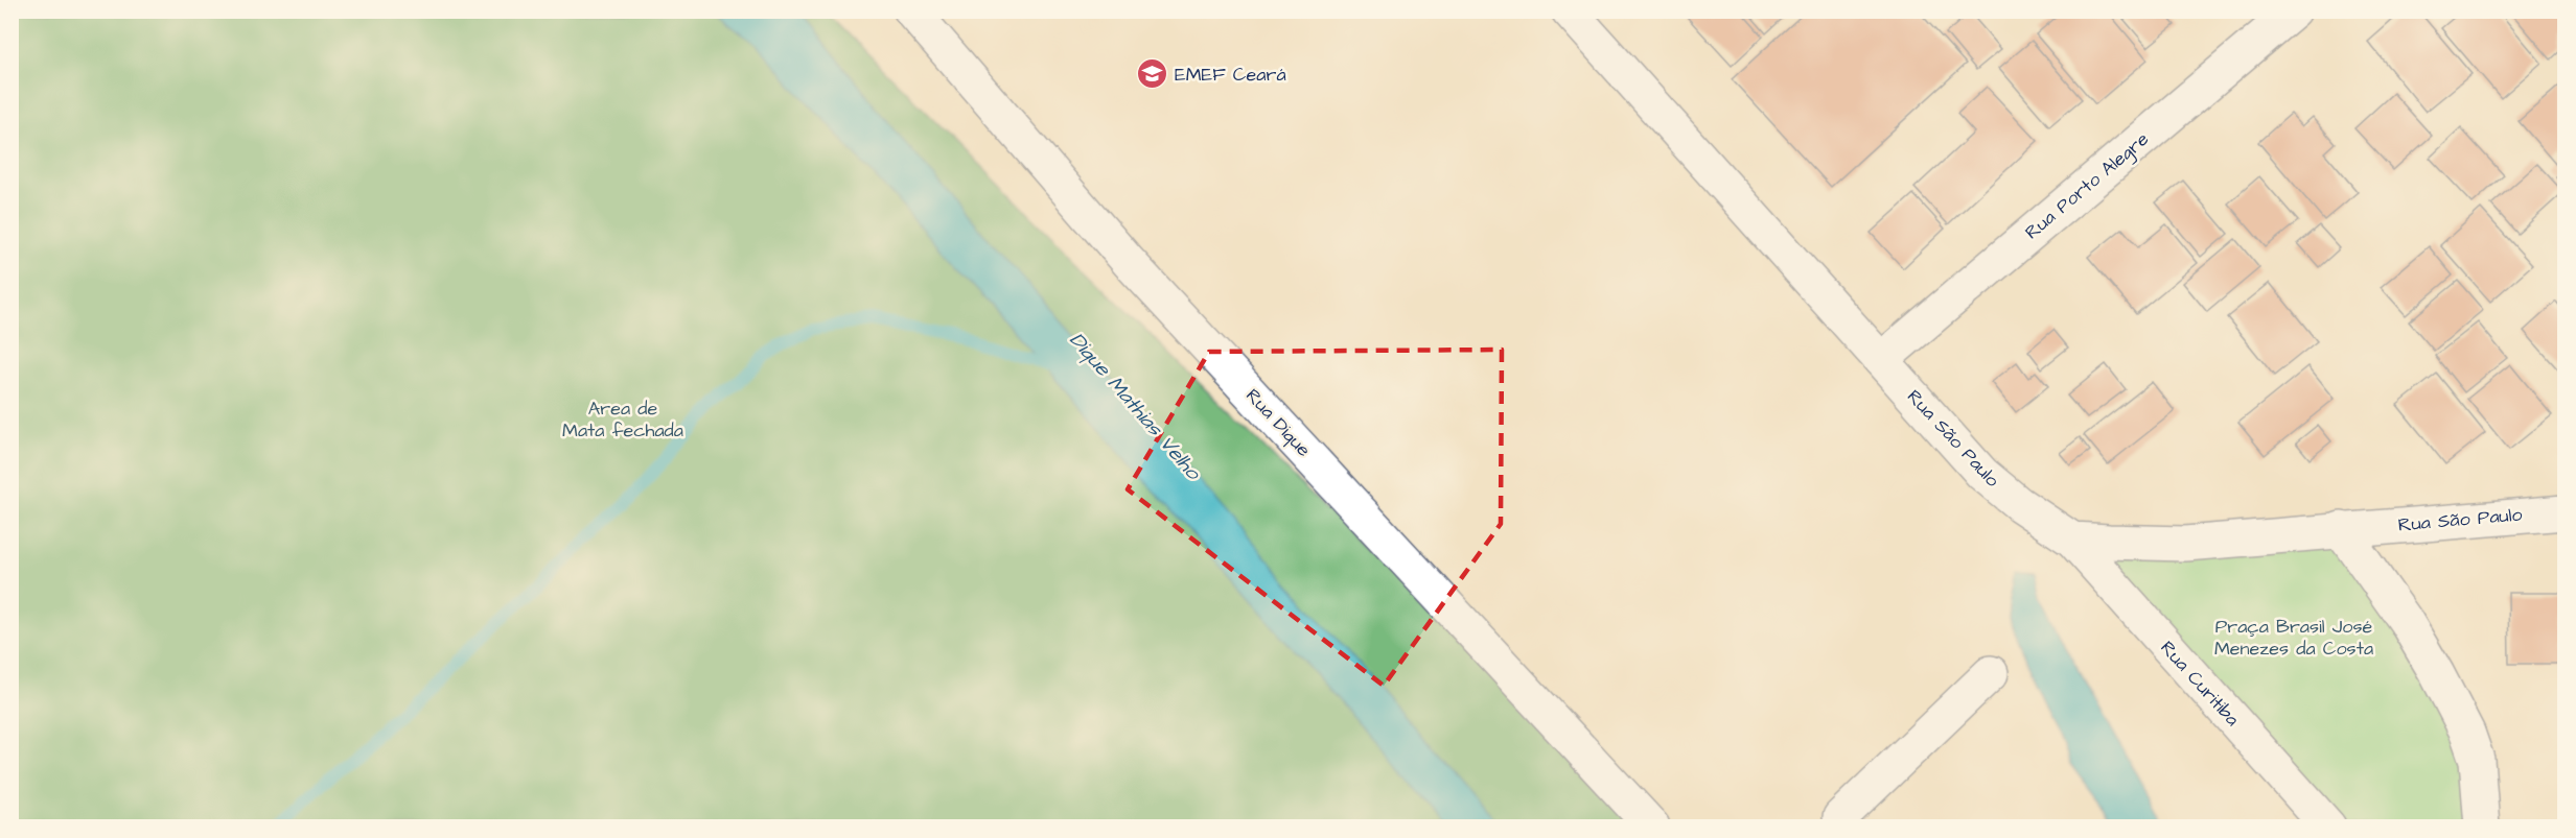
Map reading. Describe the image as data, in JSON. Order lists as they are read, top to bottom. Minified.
{"streets":{"street":["Rua Porto Alegre","Rua Dique","Rua São Paulo","Rua Curitiba"]},"crossings":[["Rua Porto Alegre","Rua São Paulo"],["Rua São Paulo","Rua Curitiba"]],"water":["Dique Mathias Velho"],"parks":["Area de Mata fechada","Praça Brasil José Menezes da Costa"],"places":{"school or university":["EMEF Ceará"]}}
